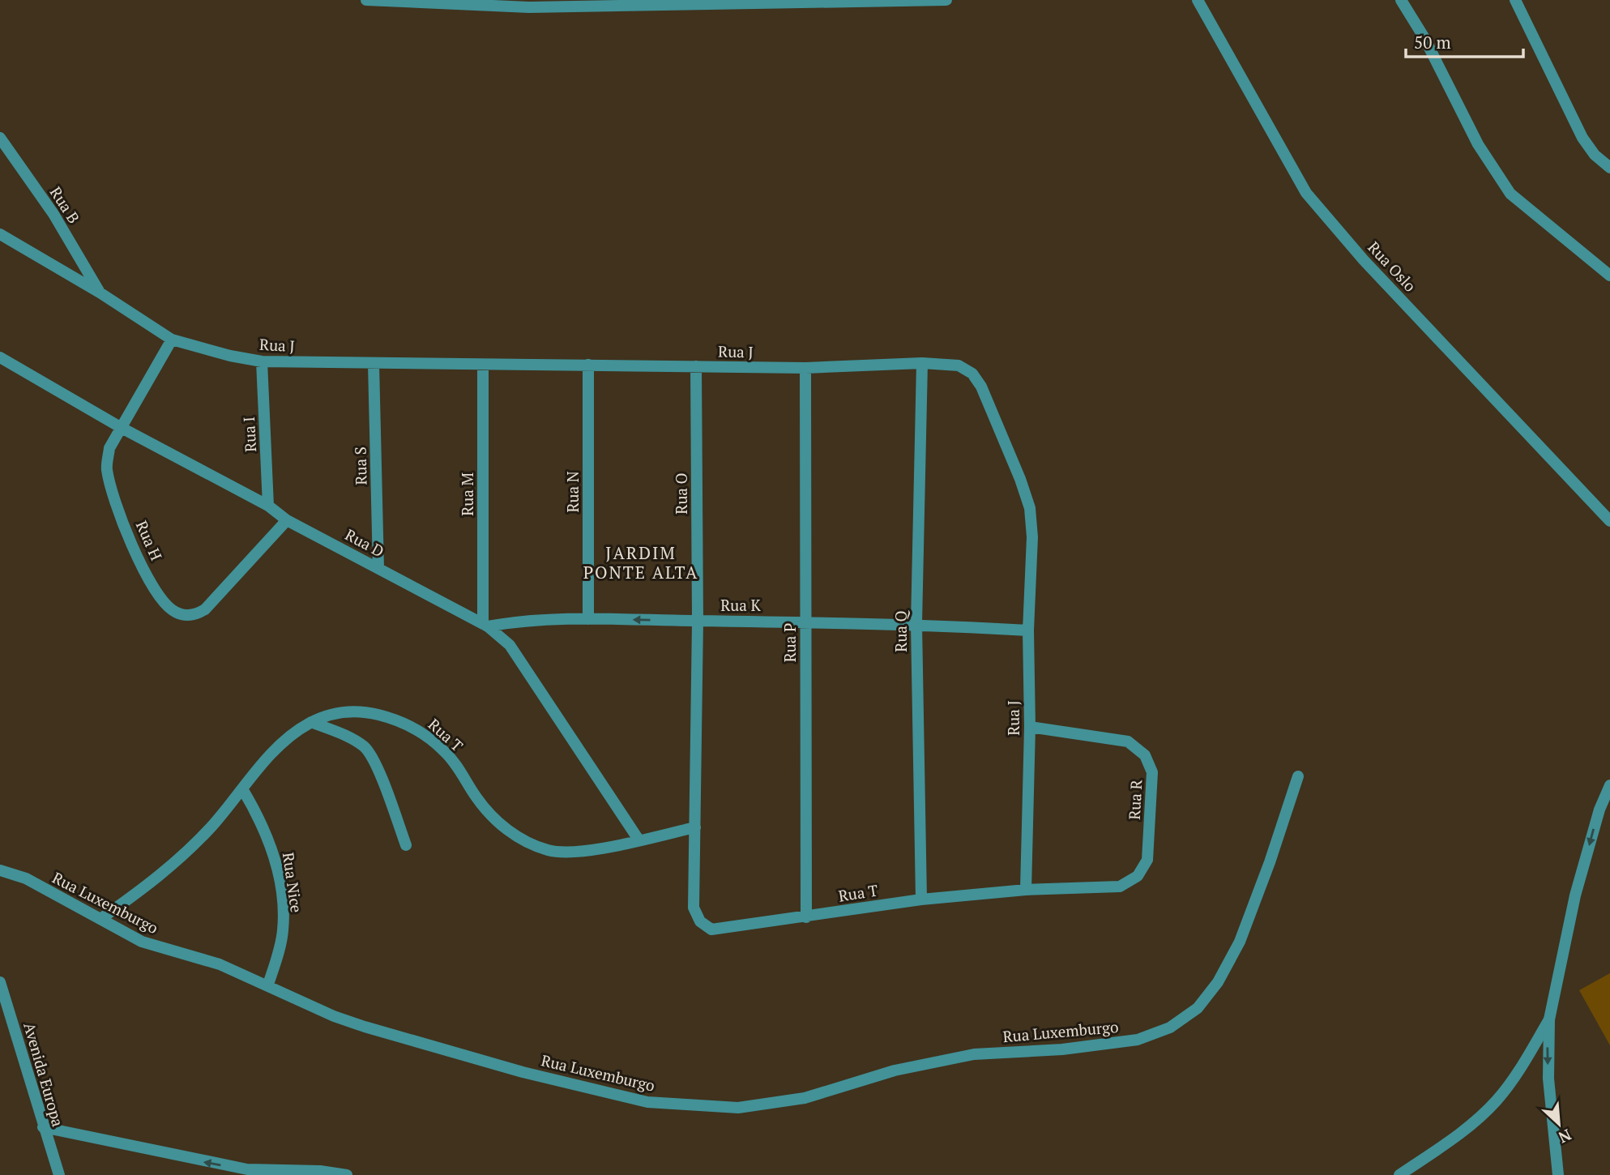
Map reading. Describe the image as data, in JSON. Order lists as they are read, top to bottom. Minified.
{"streets":{"street":["Rua B","Rua Oslo","Rua J","Rua I","Rua S","Rua N","Rua O","Rua M","Rua H","Rua D","Rua K","Rua Q","Rua P","Rua T","Rua R","Rua Nice","Rua Luxemburgo","Avenida Europa"]},"crossings":[["Rua B","Rua J"],["Rua J","Rua I"],["Rua J","Rua S"],["Rua J","Rua N"],["Rua J","Rua O"],["Rua J","Rua M"],["Rua J","Rua H"],["Rua J","Rua K"],["Rua J","Rua Q"],["Rua J","Rua P"],["Rua J","Rua T"],["Rua J","Rua R"],["Rua I","Rua D"],["Rua S","Rua D"],["Rua N","Rua K"],["Rua O","Rua K"],["Rua O","Rua T"],["Rua M","Rua D"],["Rua M","Rua K"],["Rua H","Rua D"],["Rua D","Rua K"],["Rua D","Rua T"],["Rua K","Rua Q"],["Rua K","Rua P"],["Rua K","Rua T"],["Rua Q","Rua T"],["Rua P","Rua T"],["Rua T","Rua R"],["Rua T","Rua Nice"],["Rua T","Rua Luxemburgo"],["Rua Nice","Rua Luxemburgo"]],"districts":["JARDIM PONTE ALTA"],"scale_bar":"50 m","north":"bottom right"}
